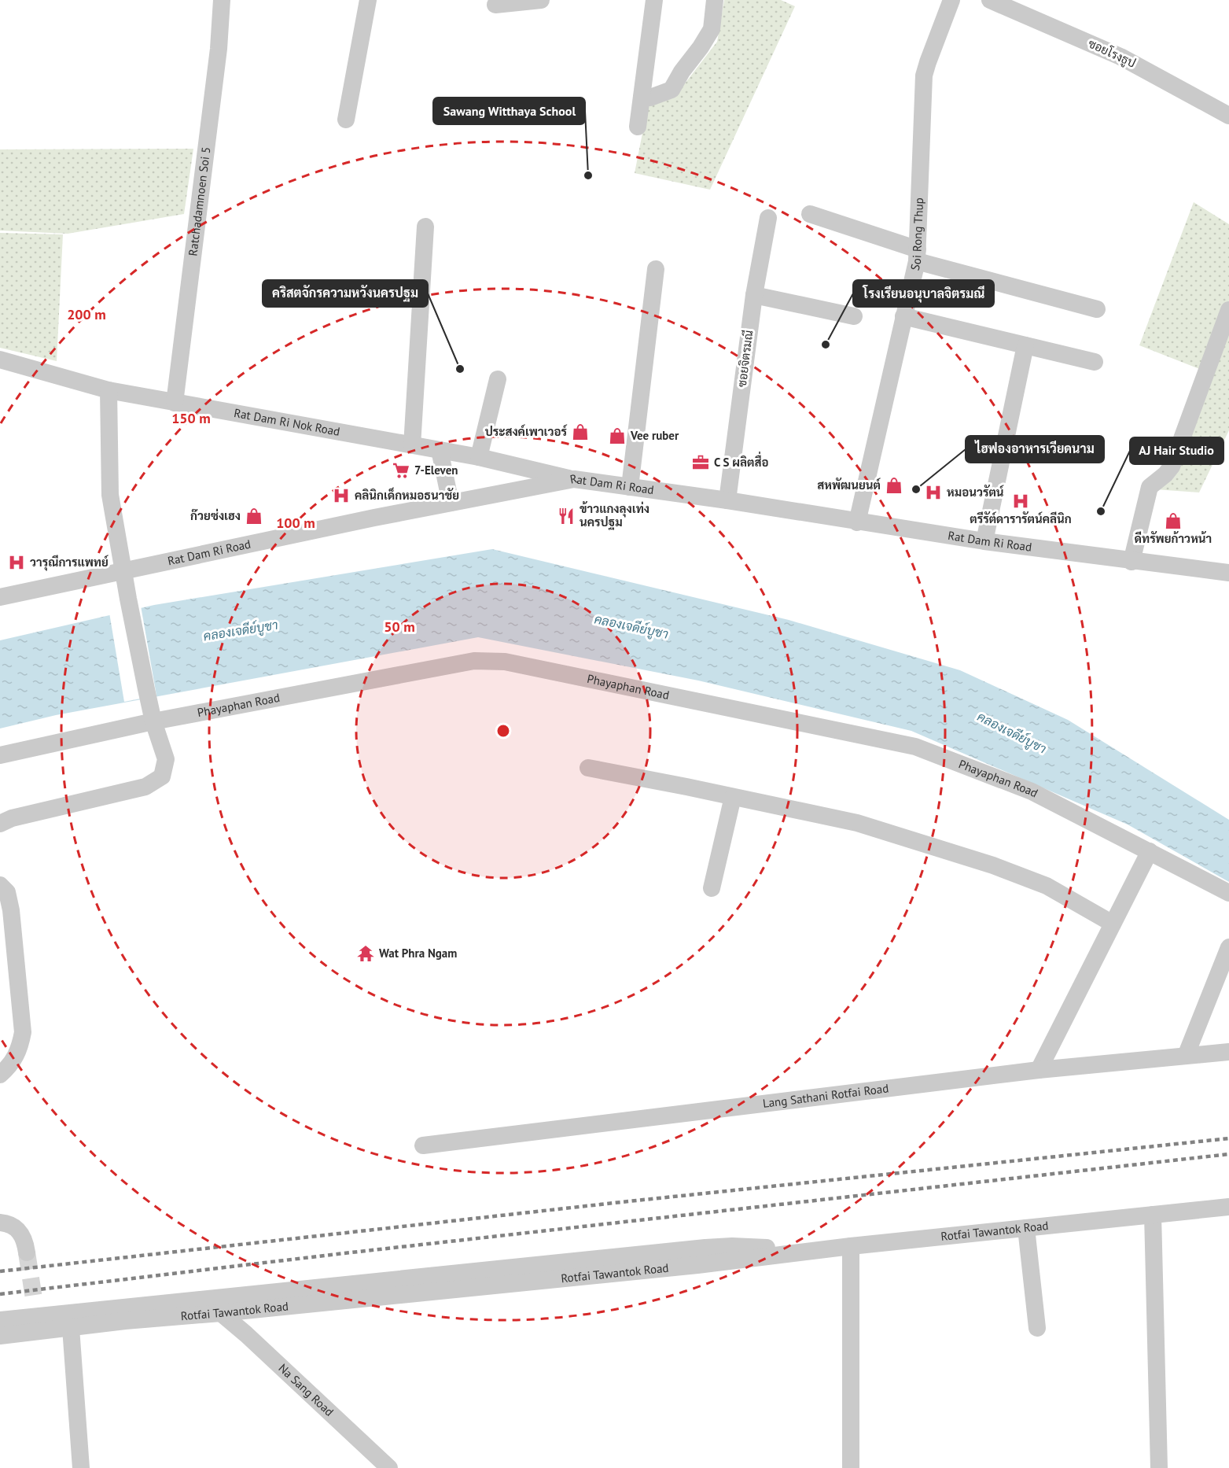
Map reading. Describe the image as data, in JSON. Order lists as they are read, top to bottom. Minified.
{"streets":{"street":["ซอยโรงธูป","Ratchadamnoen Soi 5","Soi Rong Thup","ซอยจิตรมณี","Rat Dam Ri Nok Road","Rat Dam Ri Road","Phayaphan Road","Lang Sathani Rotfai Road","Rotfai Tawantok Road","Na Sang Road"]},"crossings":[["Ratchadamnoen Soi 5","Rat Dam Ri Nok Road"],["Soi Rong Thup","Rat Dam Ri Road"],["ซอยจิตรมณี","Rat Dam Ri Road"],["Rat Dam Ri Nok Road","Rat Dam Ri Road"],["Rotfai Tawantok Road","Na Sang Road"]],"water":["คลองเจดีย์บูชา"],"places":{"other":["Sawang Witthaya School","โรงเรียนอนุบาลจิตรมณี","คริสตจักรความหวังนครปฐม","ไฮฟองอาหารเวียดนาม","AJ Hair Studio"],"shop":["ประสงค์เพาเวอร์","Vee ruber","สหพัฒนยนต์","ก๊วยซ่งเฮง","ดีทรัพยก้าวหน้า"],"office":["C S ผลิตสื่อ"],"supermarket":["7-Eleven"],"hospital":["หมอนวรัตน์","คลินิกเด็กหมอธนาชัย","ตรีรัต์ดารารัตน์คลีนิก","วารุณีการแพทย์"],"restaurant":["ข้าวแกงลุงเท่ง นครปฐม"],"temple":["Wat Phra Ngam"]},"rings":["200 m","150 m","100 m","50 m"]}
